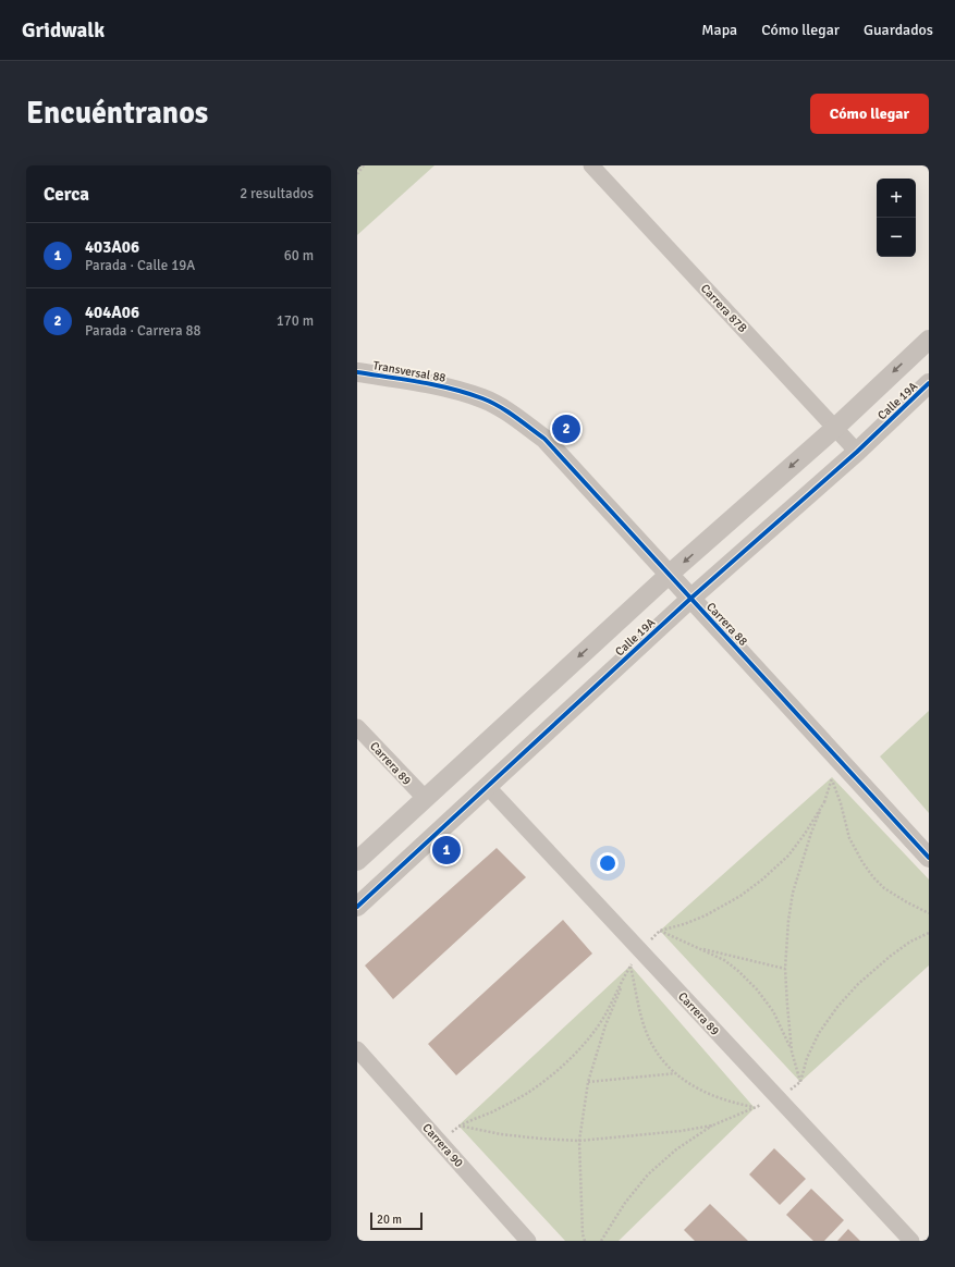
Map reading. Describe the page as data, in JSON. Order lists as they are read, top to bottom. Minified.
{"streets":{"street":["Carrera 87B","Transversal 88","Calle 19A","Carrera 88","Carrera 89","Carrera 90"]},"crossings":[["Carrera 87B","Calle 19A"],["Transversal 88","Carrera 88"],["Calle 19A","Carrera 88"],["Calle 19A","Carrera 89"]],"scale_bar":"20 m","page":{"header":"Gridwalk","nav":["Mapa","Cómo llegar","Guardados"],"buttons":"Cómo llegar","title":"Encuéntranos","heading":["Cerca","2 resultados"],"map_buttons":["+","−"],"list":[{"mark":"1","name":"403A06","note":"Parada · Calle 19A","value":"60 m"},{"mark":"2","name":"404A06","note":"Parada · Carrera 88","value":"170 m"}],"pins":["2","1"],"scale":"20 m"}}
